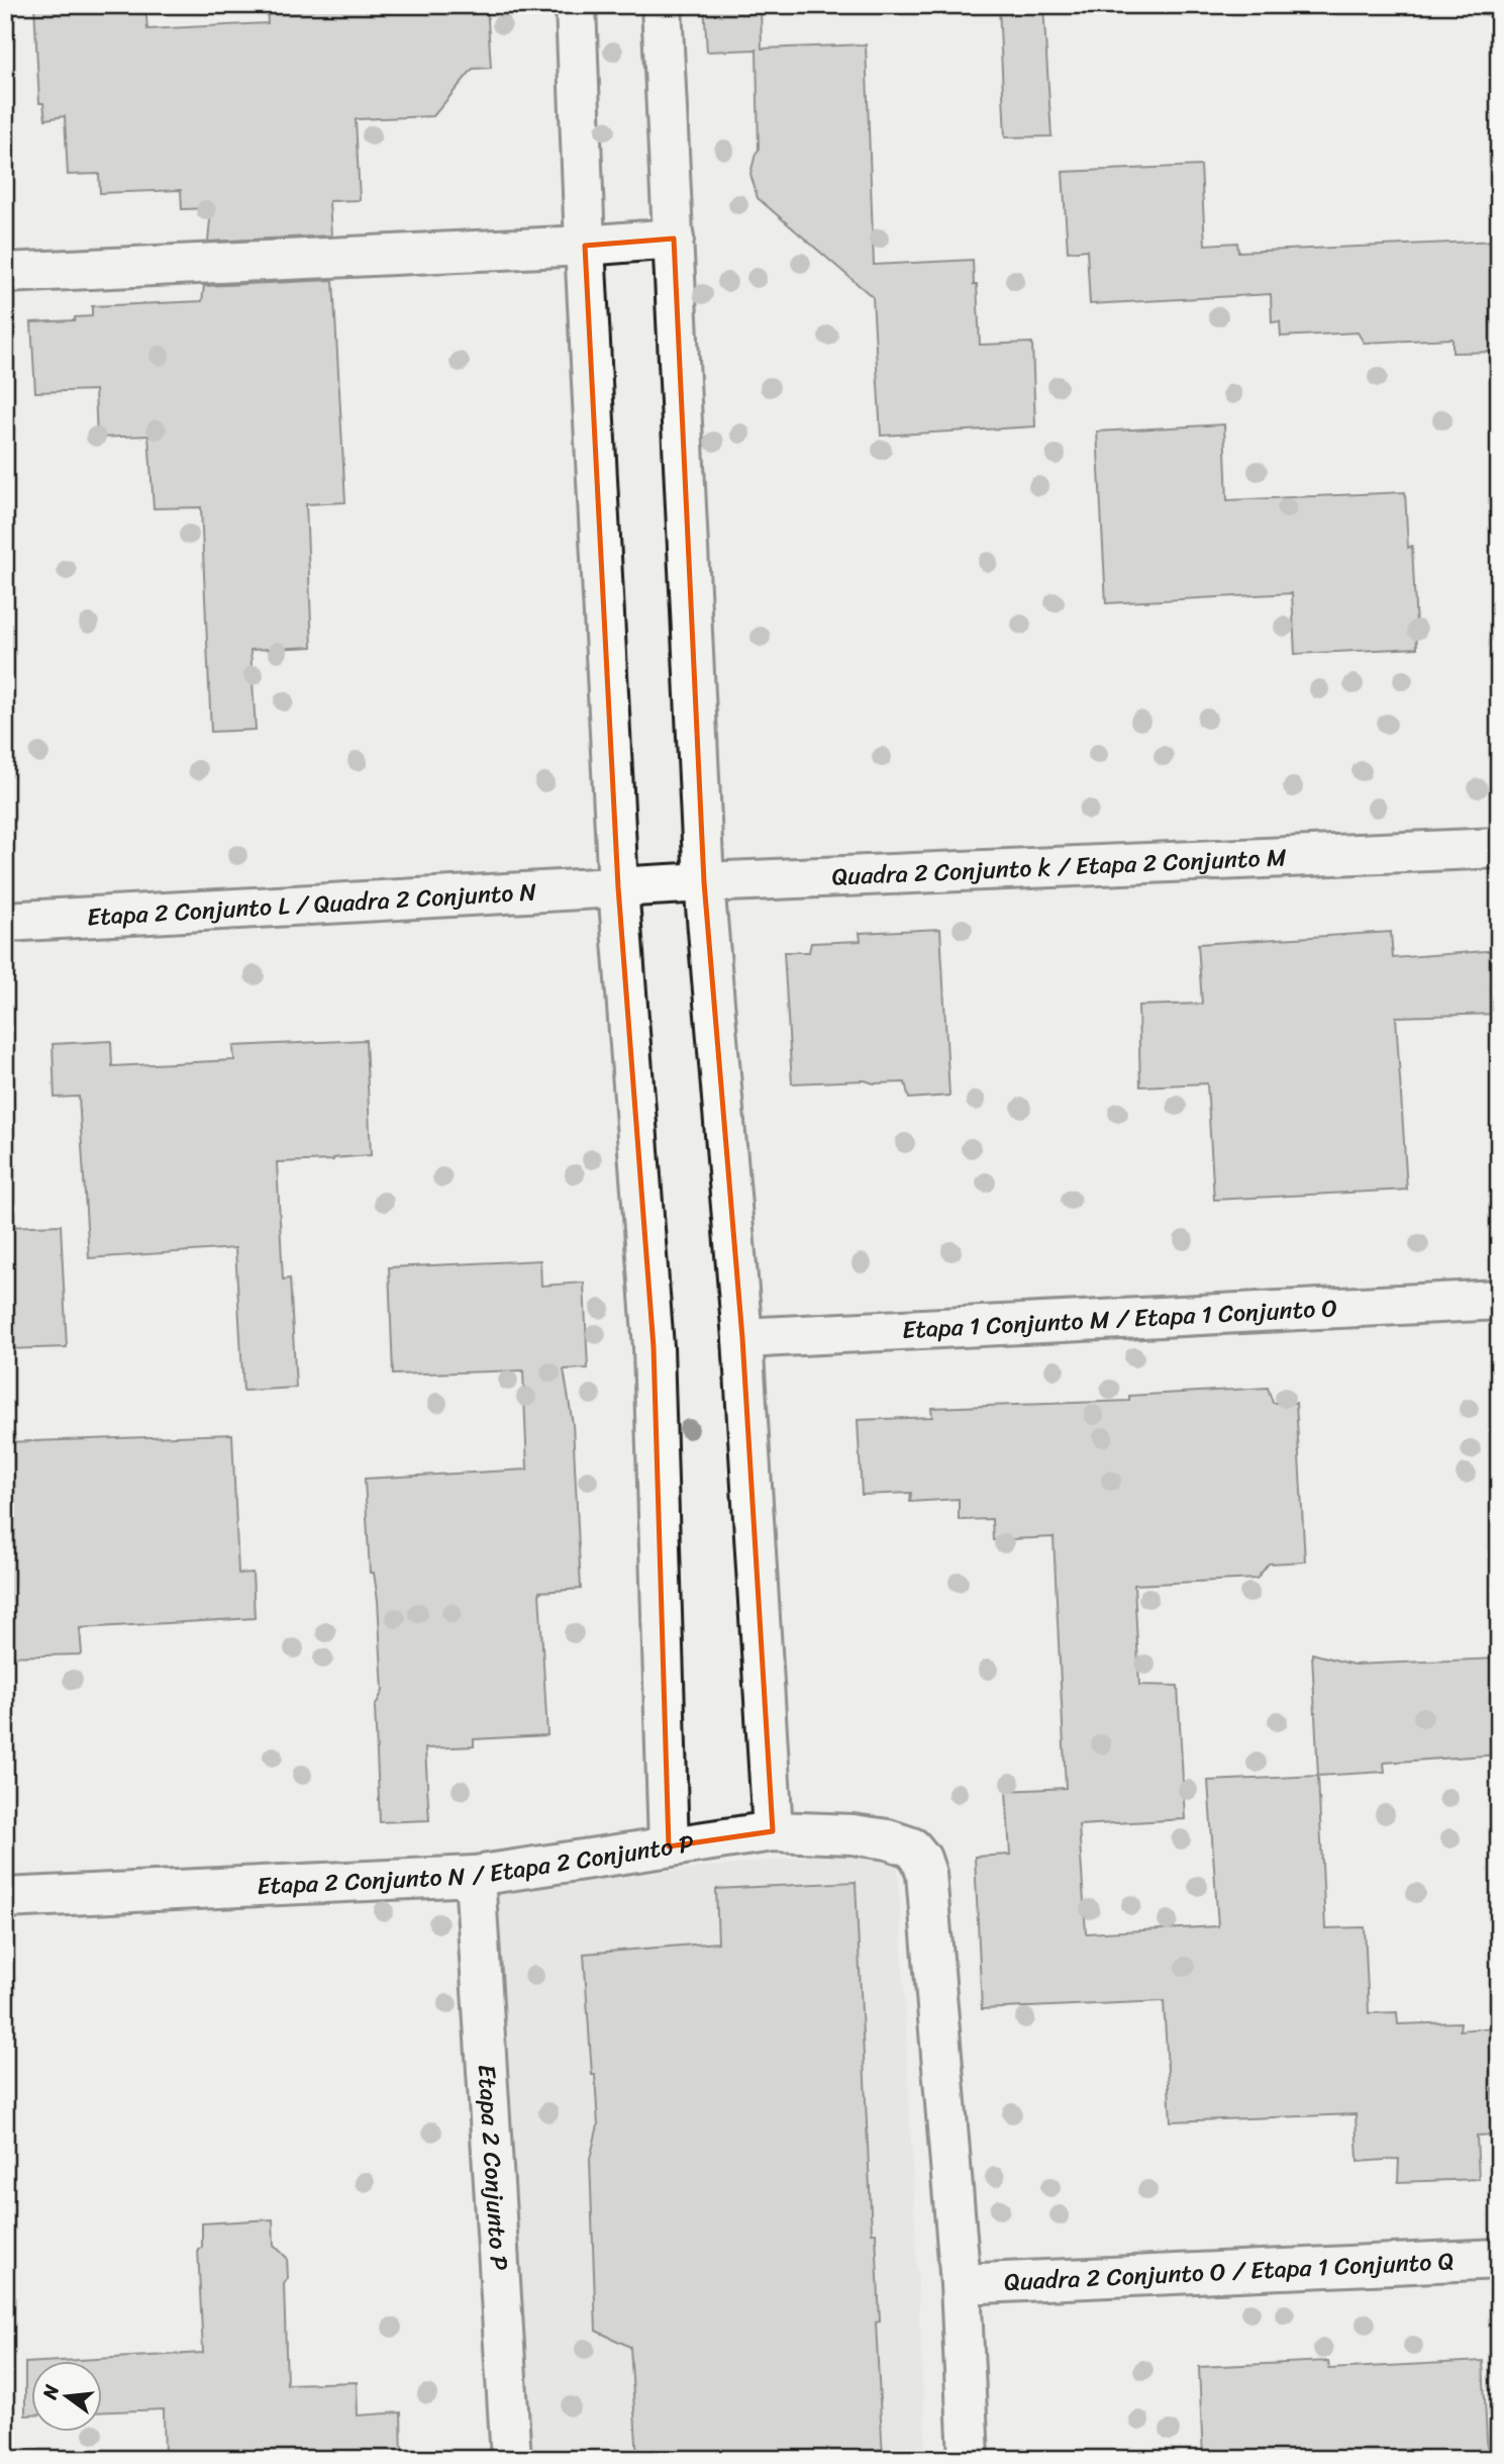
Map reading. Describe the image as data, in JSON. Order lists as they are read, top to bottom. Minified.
{"streets":{"street":["Quadra 2 Conjunto k / Etapa 2 Conjunto M","Etapa 2 Conjunto L / Quadra 2 Conjunto N","Etapa 1 Conjunto M / Etapa 1 Conjunto O","Etapa 2 Conjunto N / Etapa 2 Conjunto P","Etapa 2 Conjunto P","Quadra 2 Conjunto O / Etapa 1 Conjunto Q"]},"crossings":[["Quadra 2 Conjunto k / Etapa 2 Conjunto M","Etapa 2 Conjunto L / Quadra 2 Conjunto N"],["Etapa 2 Conjunto N / Etapa 2 Conjunto P","Etapa 2 Conjunto P"],["Etapa 2 Conjunto N / Etapa 2 Conjunto P","Quadra 2 Conjunto O / Etapa 1 Conjunto Q"]],"north":"left"}
